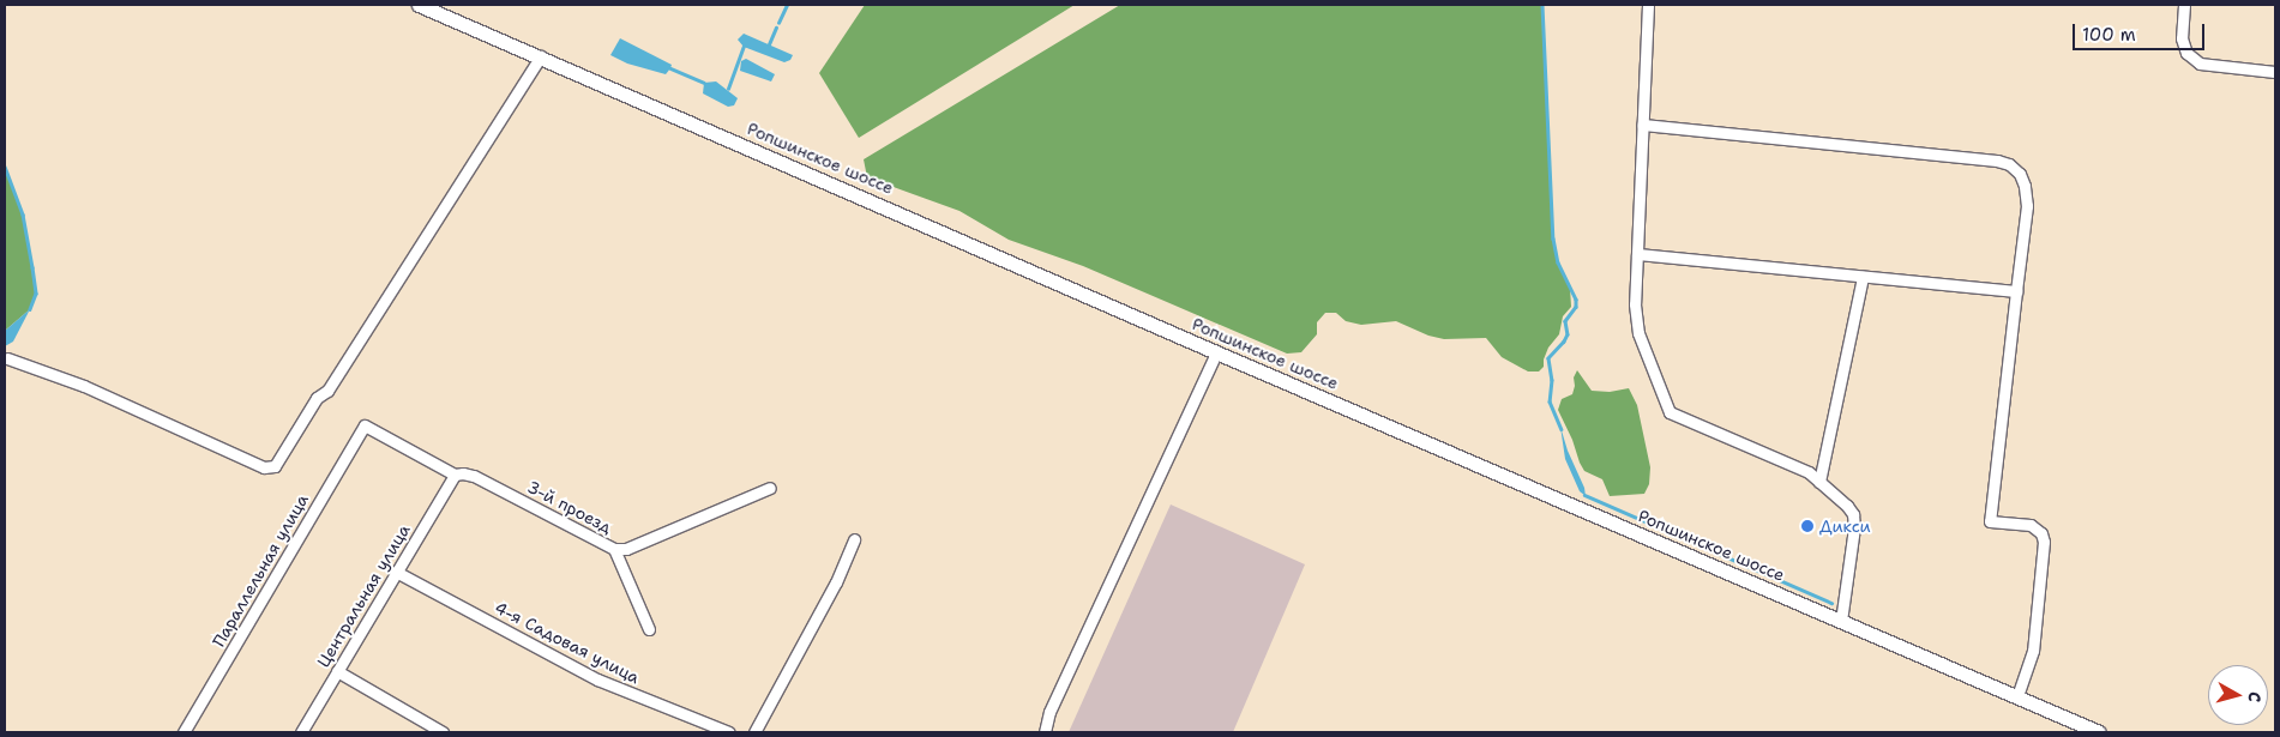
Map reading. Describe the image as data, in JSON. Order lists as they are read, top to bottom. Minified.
{"streets":{"main road":["Ропшинское шоссе"],"street":["3-й проезд","Параллельная улица","Центральная улица","4-я Садовая улица"]},"crossings":[["3-й проезд","Параллельная улица"],["3-й проезд","Центральная улица"],["Центральная улица","4-я Садовая улица"]],"places":["Дикси"],"scale_bar":"100 m","north":"right"}
